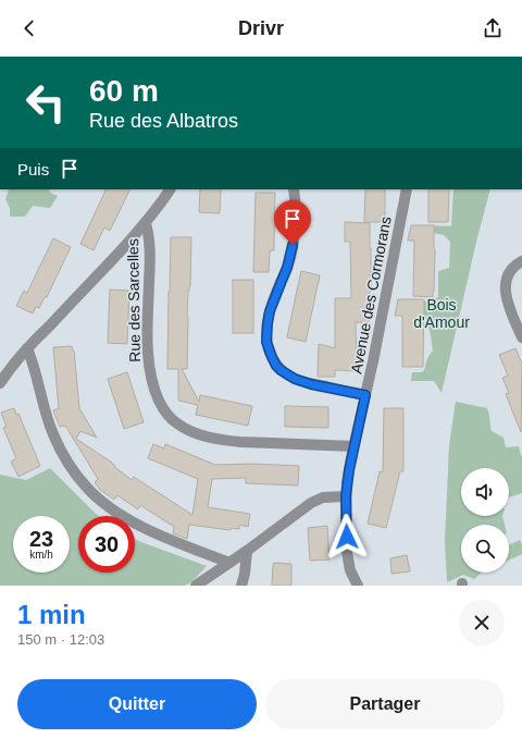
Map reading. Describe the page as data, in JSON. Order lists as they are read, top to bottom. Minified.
{"streets":{"street":["Avenue des Cormorans","Rue des Sarcelles"]},"crossings":[["Avenue des Cormorans","Rue des Sarcelles"]],"parks":["Bois d'Amour"],"page":{"header":"Drivr","turn":["60 m","Rue des Albatros"],"then":"Puis","speed":"23 km/h","limit":"30","heading":["1 min","150 m · 12:03"],"buttons":["Quitter","Partager"]}}
